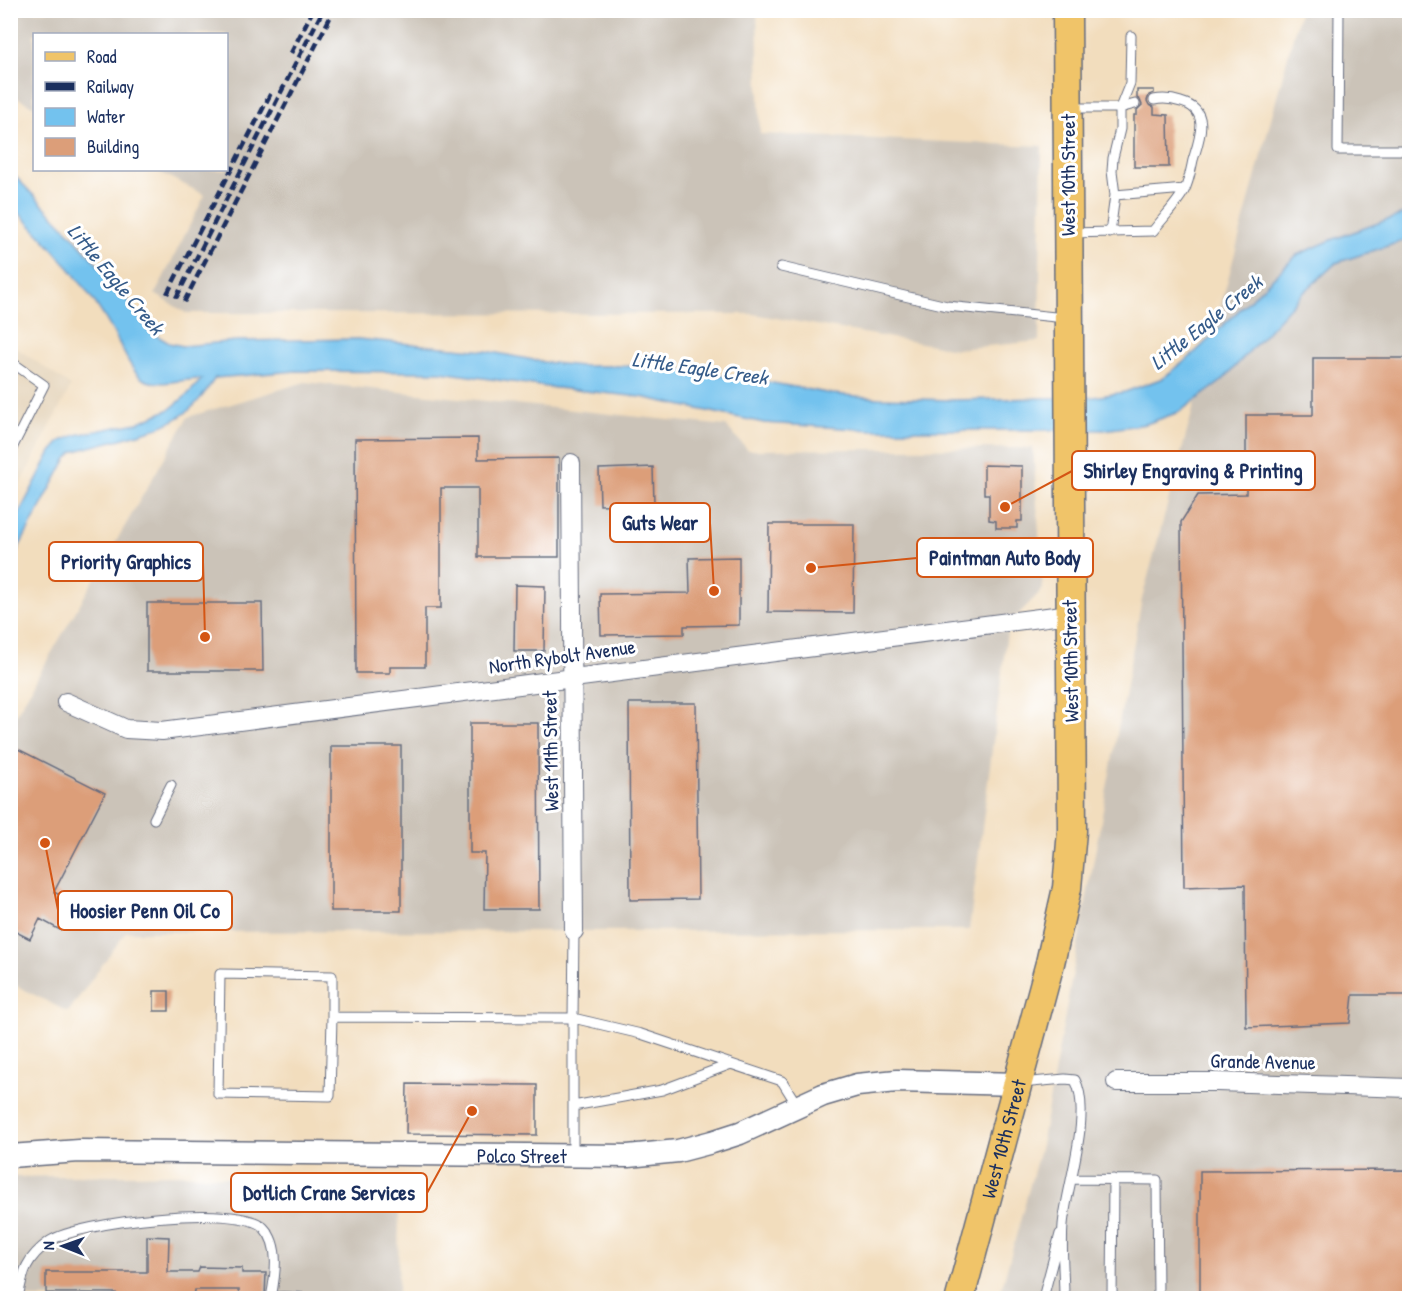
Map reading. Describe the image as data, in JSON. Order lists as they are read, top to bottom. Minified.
{"streets":{"main road":["West 10th Street"],"street":["North Rybolt Avenue","West 11th Street","Grande Avenue","Polco Street"]},"crossings":[["West 10th Street","North Rybolt Avenue"],["West 10th Street","Polco Street"],["North Rybolt Avenue","West 11th Street"]],"water":["Little Eagle Creek"],"places":["Shirley Engraving & Printing","Paintman Auto Body","Guts Wear","Priority Graphics","Hoosier Penn Oil Co","Dotlich Crane Services"],"legend":["Road","Railway","Water","Building"],"north":"left"}
